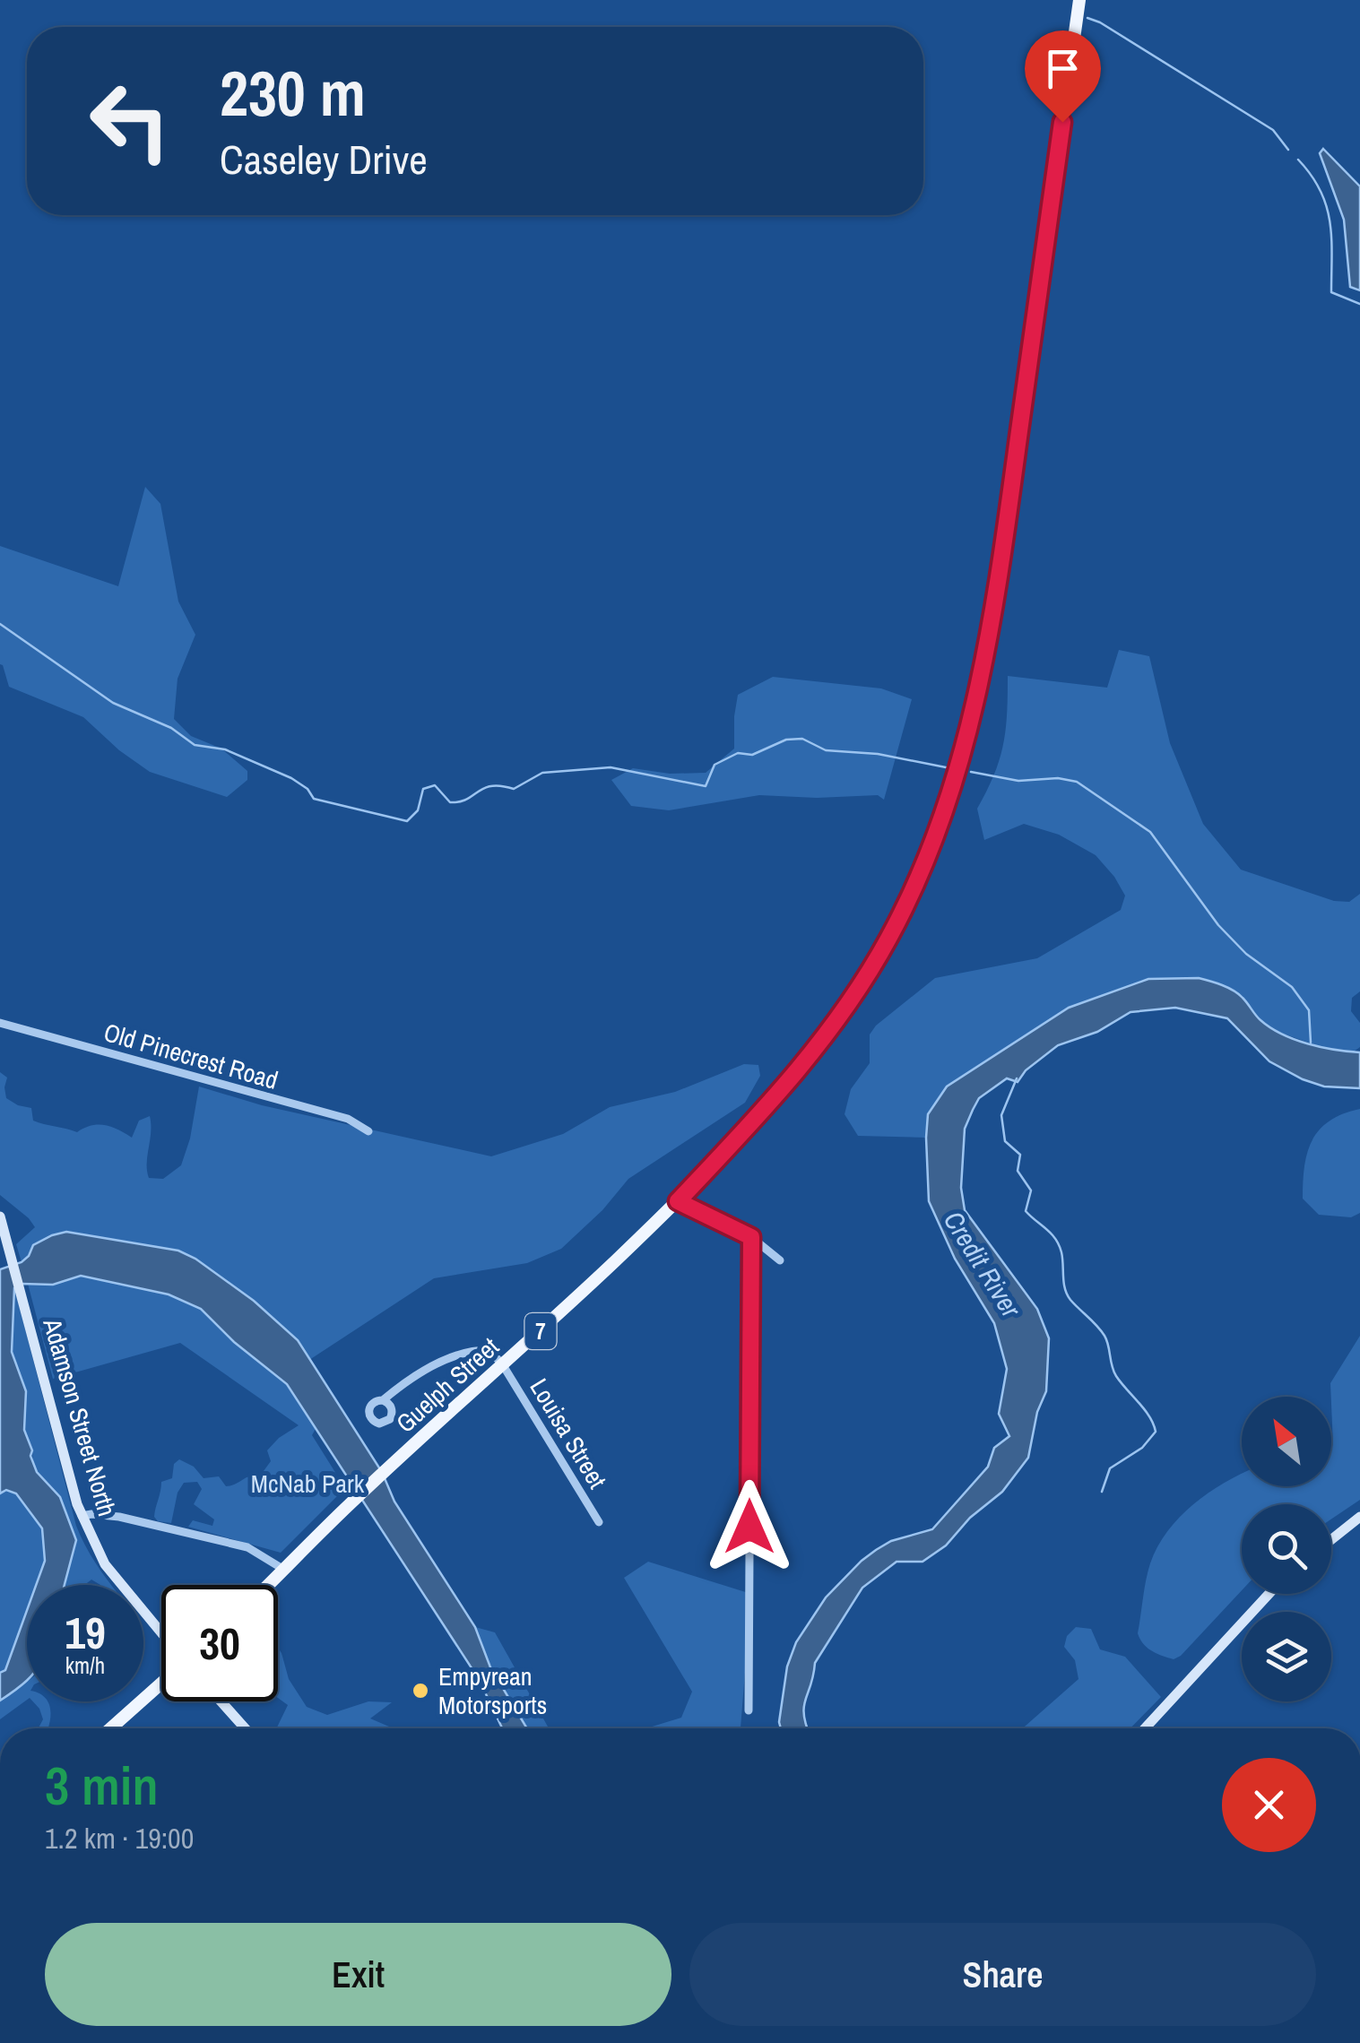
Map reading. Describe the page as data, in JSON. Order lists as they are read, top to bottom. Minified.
{"streets":{"main road":["7","Guelph Street","Adamson Street North"],"street":["Old Pinecrest Road","Louisa Street"]},"crossings":[["7","Guelph Street"],["Guelph Street","Louisa Street"]],"water":["Credit River"],"parks":["McNab Park"],"places":["Empyrean Motorsports"],"north":"top left","page":{"turn":["230 m","Caseley Drive"],"speed":"19 km/h","limit":"30","heading":["3 min","1.2 km · 19:00"],"buttons":["Exit","Share"]}}
